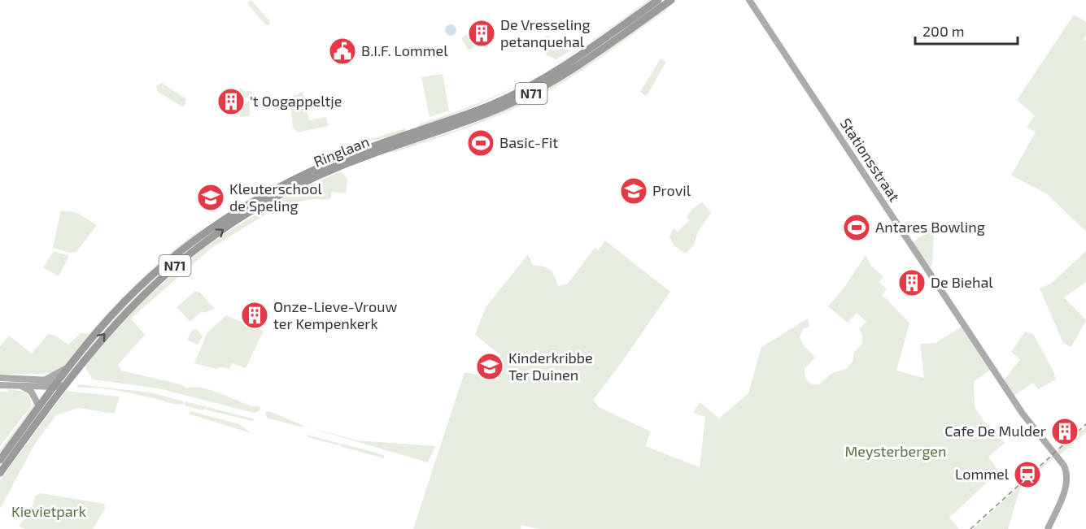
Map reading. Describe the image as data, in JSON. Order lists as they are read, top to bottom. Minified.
{"streets":{"highway":["N71","Ringlaan"],"main road":["Stationsstraat"]},"crossings":[["N71","Ringlaan"]],"parks":["Meysterbergen","Kievietpark"],"places":{"building":["De Vresseling petanquehal","'t Oogappeltje","De Biehal","Onze-Lieve-Vrouw ter Kempenkerk","Cafe De Mulder"],"public building":["B.I.F. Lommel"],"sports":["Basic-Fit","Antares Bowling"],"school or university":["Provil","Kleuterschool de Speling","Kinderkribbe Ter Duinen"],"station":["Lommel"]},"scale_bar":"200 m"}
